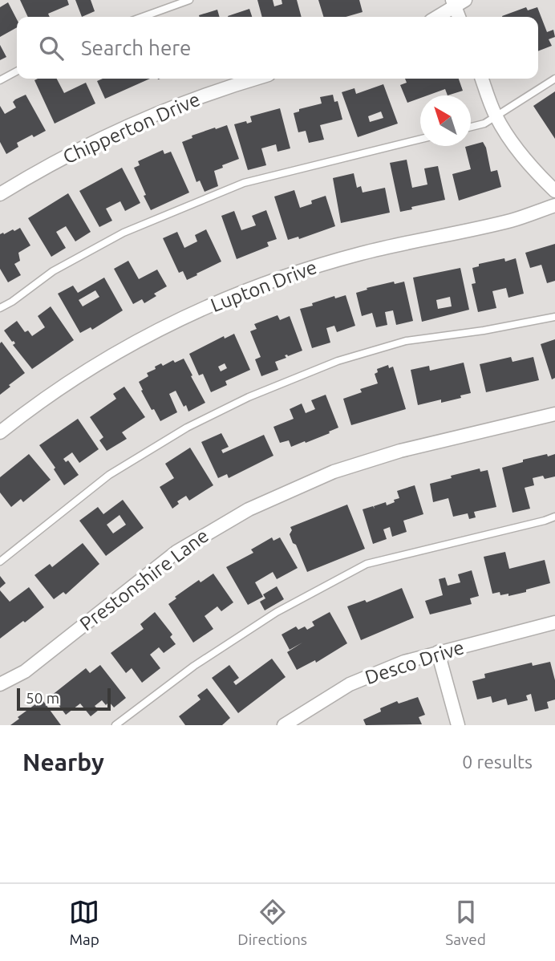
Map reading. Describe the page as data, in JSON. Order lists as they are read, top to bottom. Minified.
{"streets":{"street":["Chipperton Drive","Lupton Drive","Prestonshire Lane","Desco Drive"]},"scale_bar":"50 m","north":"top left","page":{"search":"Search here","scale":"50 m","heading":["Nearby","0 results"],"nav":["Map","Directions","Saved"]}}
